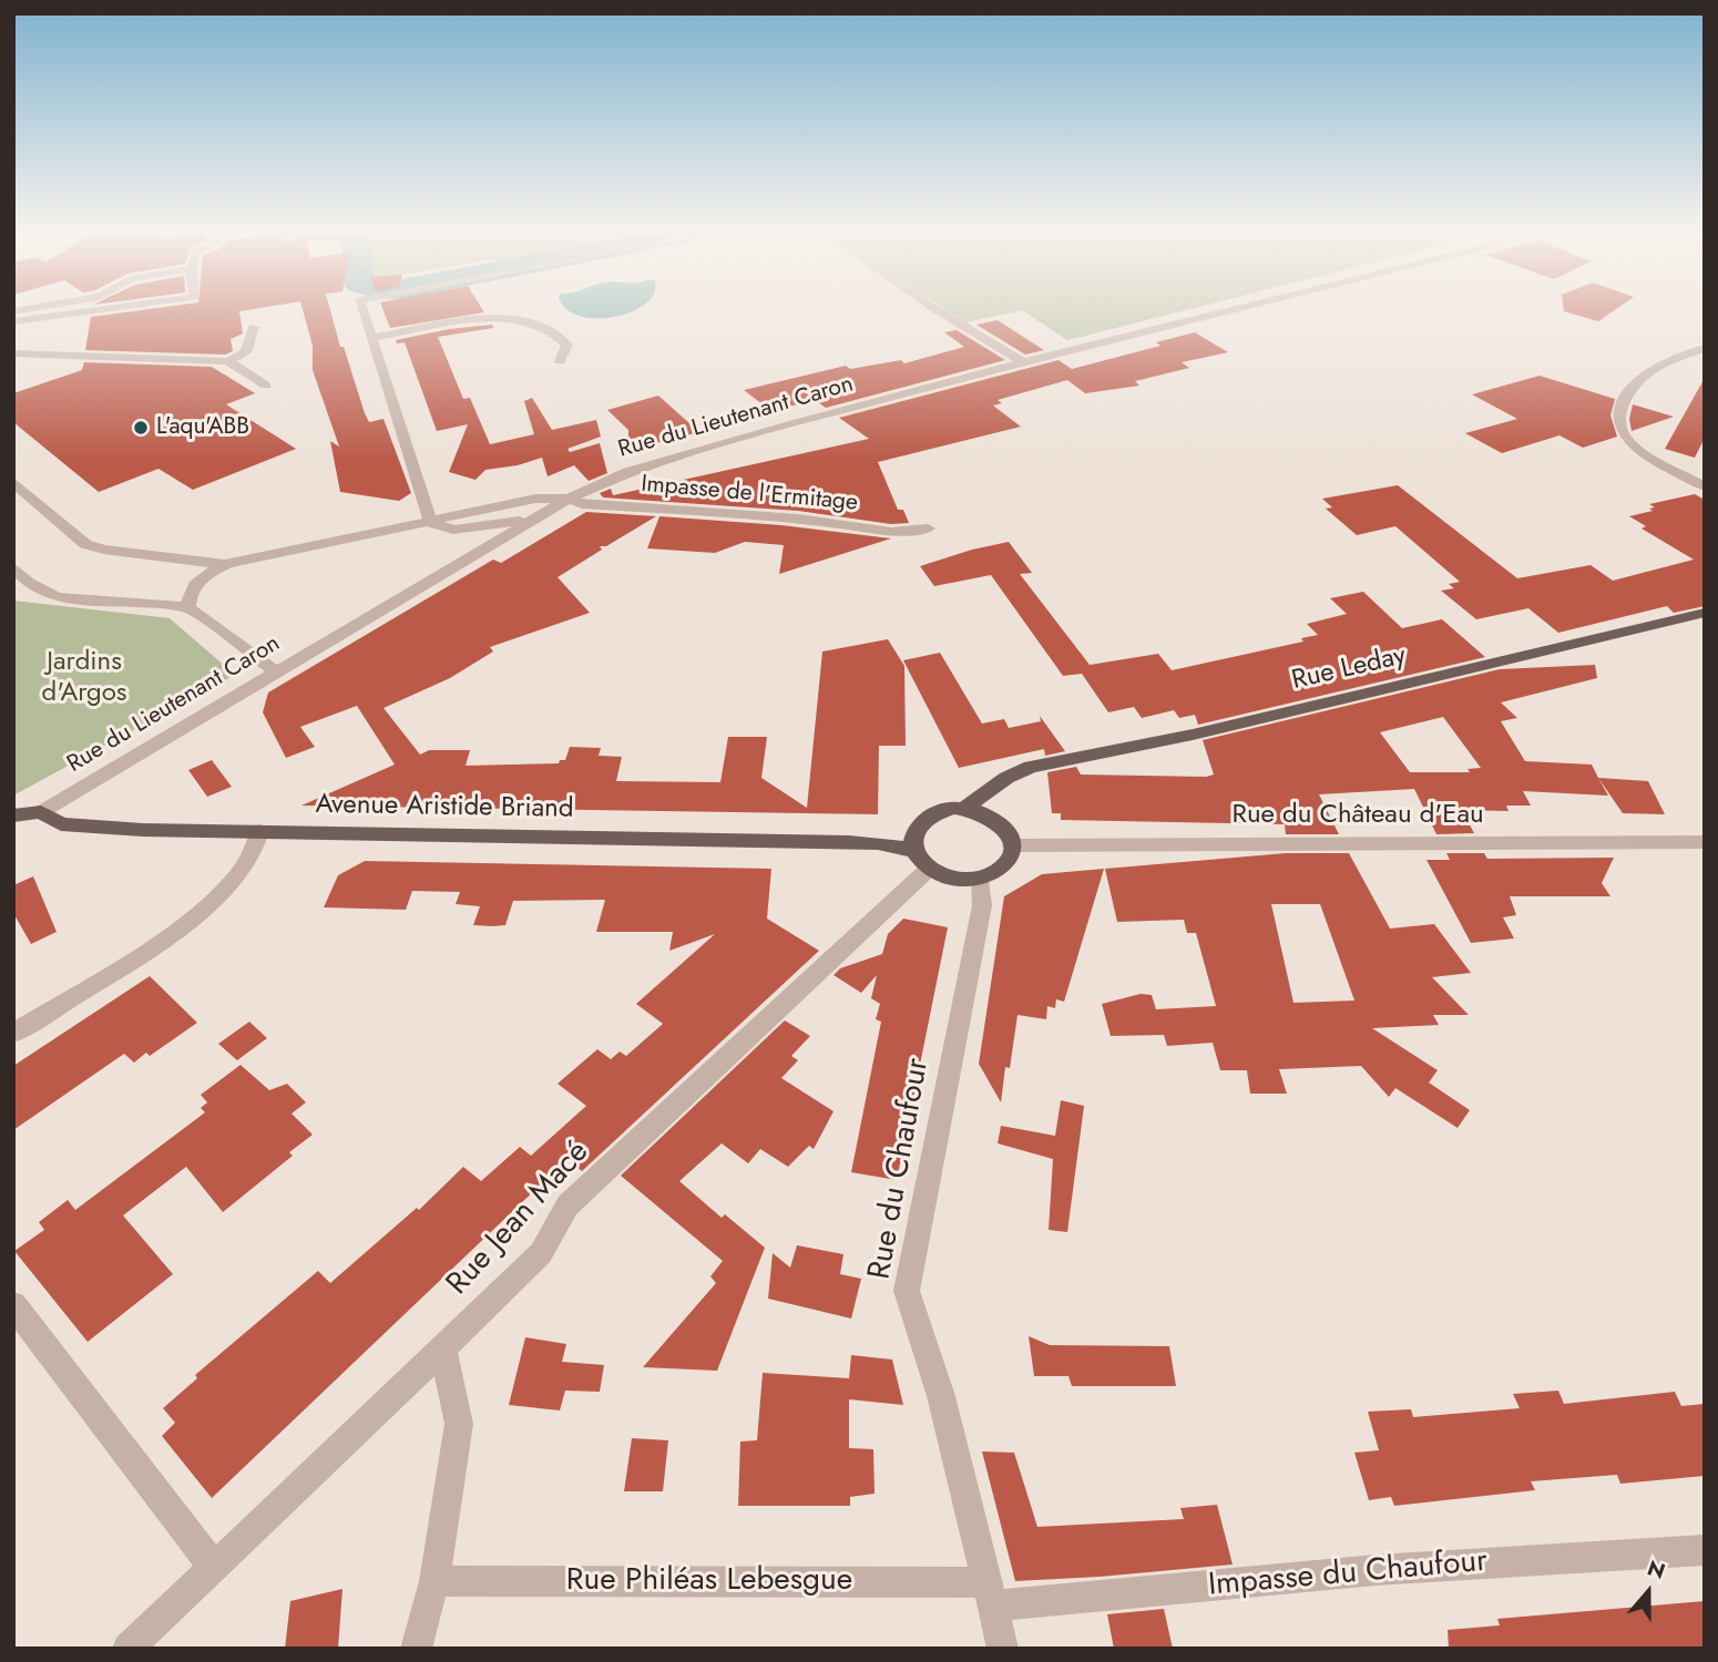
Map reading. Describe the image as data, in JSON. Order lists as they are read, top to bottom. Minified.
{"streets":{"main road":["Rue Leday","Avenue Aristide Briand"],"street":["Rue du Lieutenant Caron","Impasse de l'Ermitage","Rue du Château d'Eau","Rue du Chaufour","Rue Jean Macé","Impasse du Chaufour","Rue Philéas Lebesgue"]},"crossings":[["Rue du Lieutenant Caron","Impasse de l'Ermitage"],["Rue du Lieutenant Caron","Avenue Aristide Briand"],["Rue Leday","Avenue Aristide Briand"],["Rue Leday","Rue du Château d'Eau"],["Rue Leday","Rue du Chaufour"],["Rue Leday","Rue Jean Macé"],["Avenue Aristide Briand","Rue du Château d'Eau"],["Avenue Aristide Briand","Rue du Chaufour"],["Avenue Aristide Briand","Rue Jean Macé"],["Rue du Château d'Eau","Rue du Chaufour"],["Rue du Château d'Eau","Rue Jean Macé"],["Rue du Chaufour","Rue Jean Macé"],["Rue du Chaufour","Impasse du Chaufour"],["Rue du Chaufour","Rue Philéas Lebesgue"],["Impasse du Chaufour","Rue Philéas Lebesgue"]],"parks":["Jardins d'Argos"],"places":["L'aqu'ABB"],"north":"top"}
